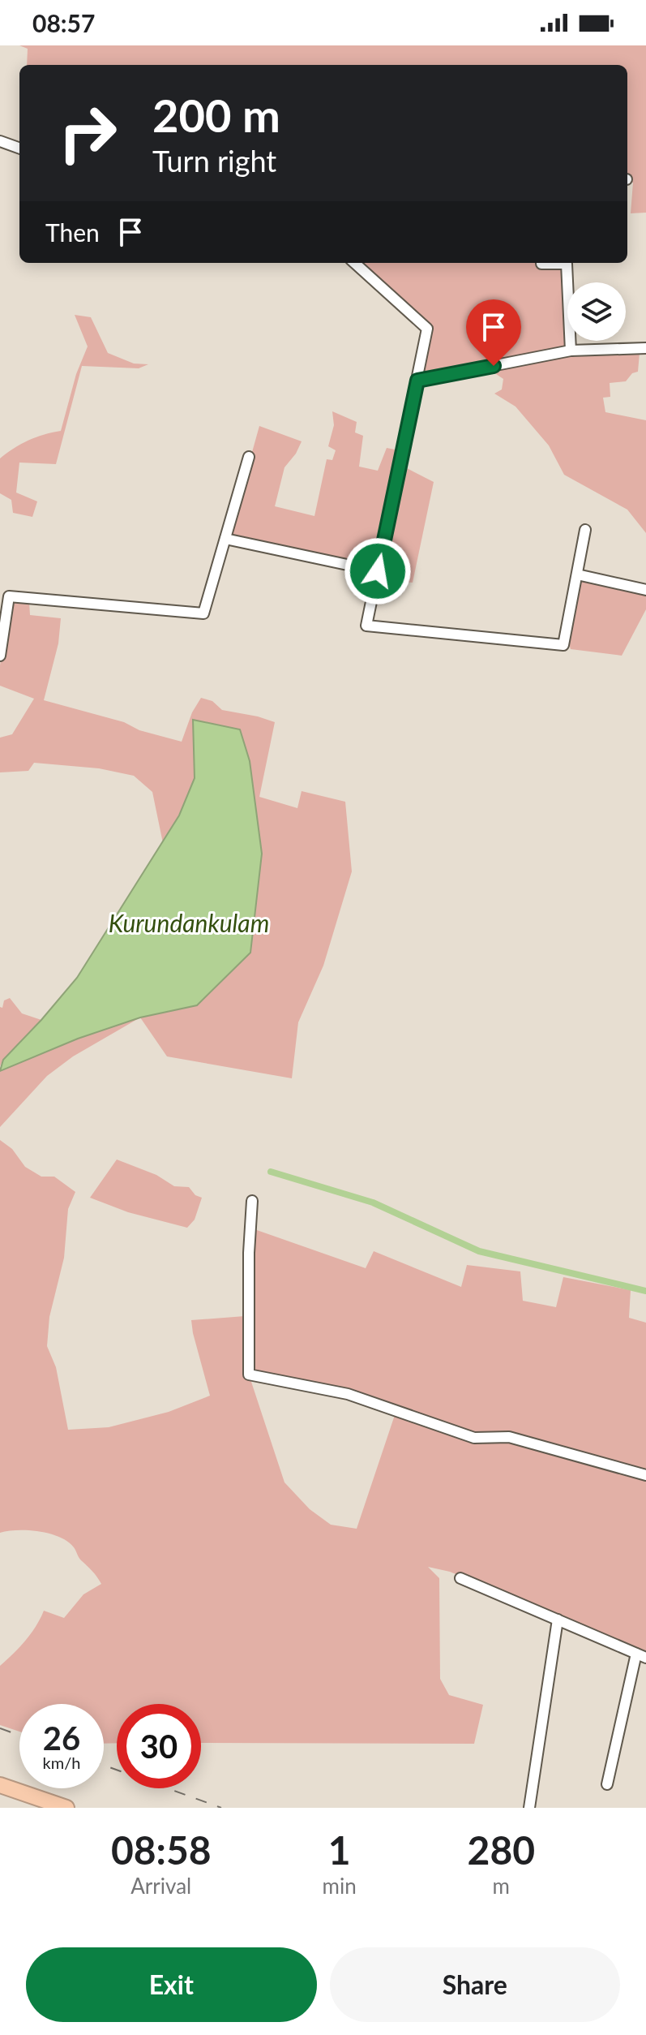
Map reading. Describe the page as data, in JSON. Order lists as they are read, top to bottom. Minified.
{"water":["Kurundankulam"],"page":{"status":"08:57","turn":["200 m","Turn right"],"then":"Then","speed":"26 km/h","limit":"30","eta":["08:58","Arrival","1","min","280","m"],"buttons":["Exit","Share"]}}
